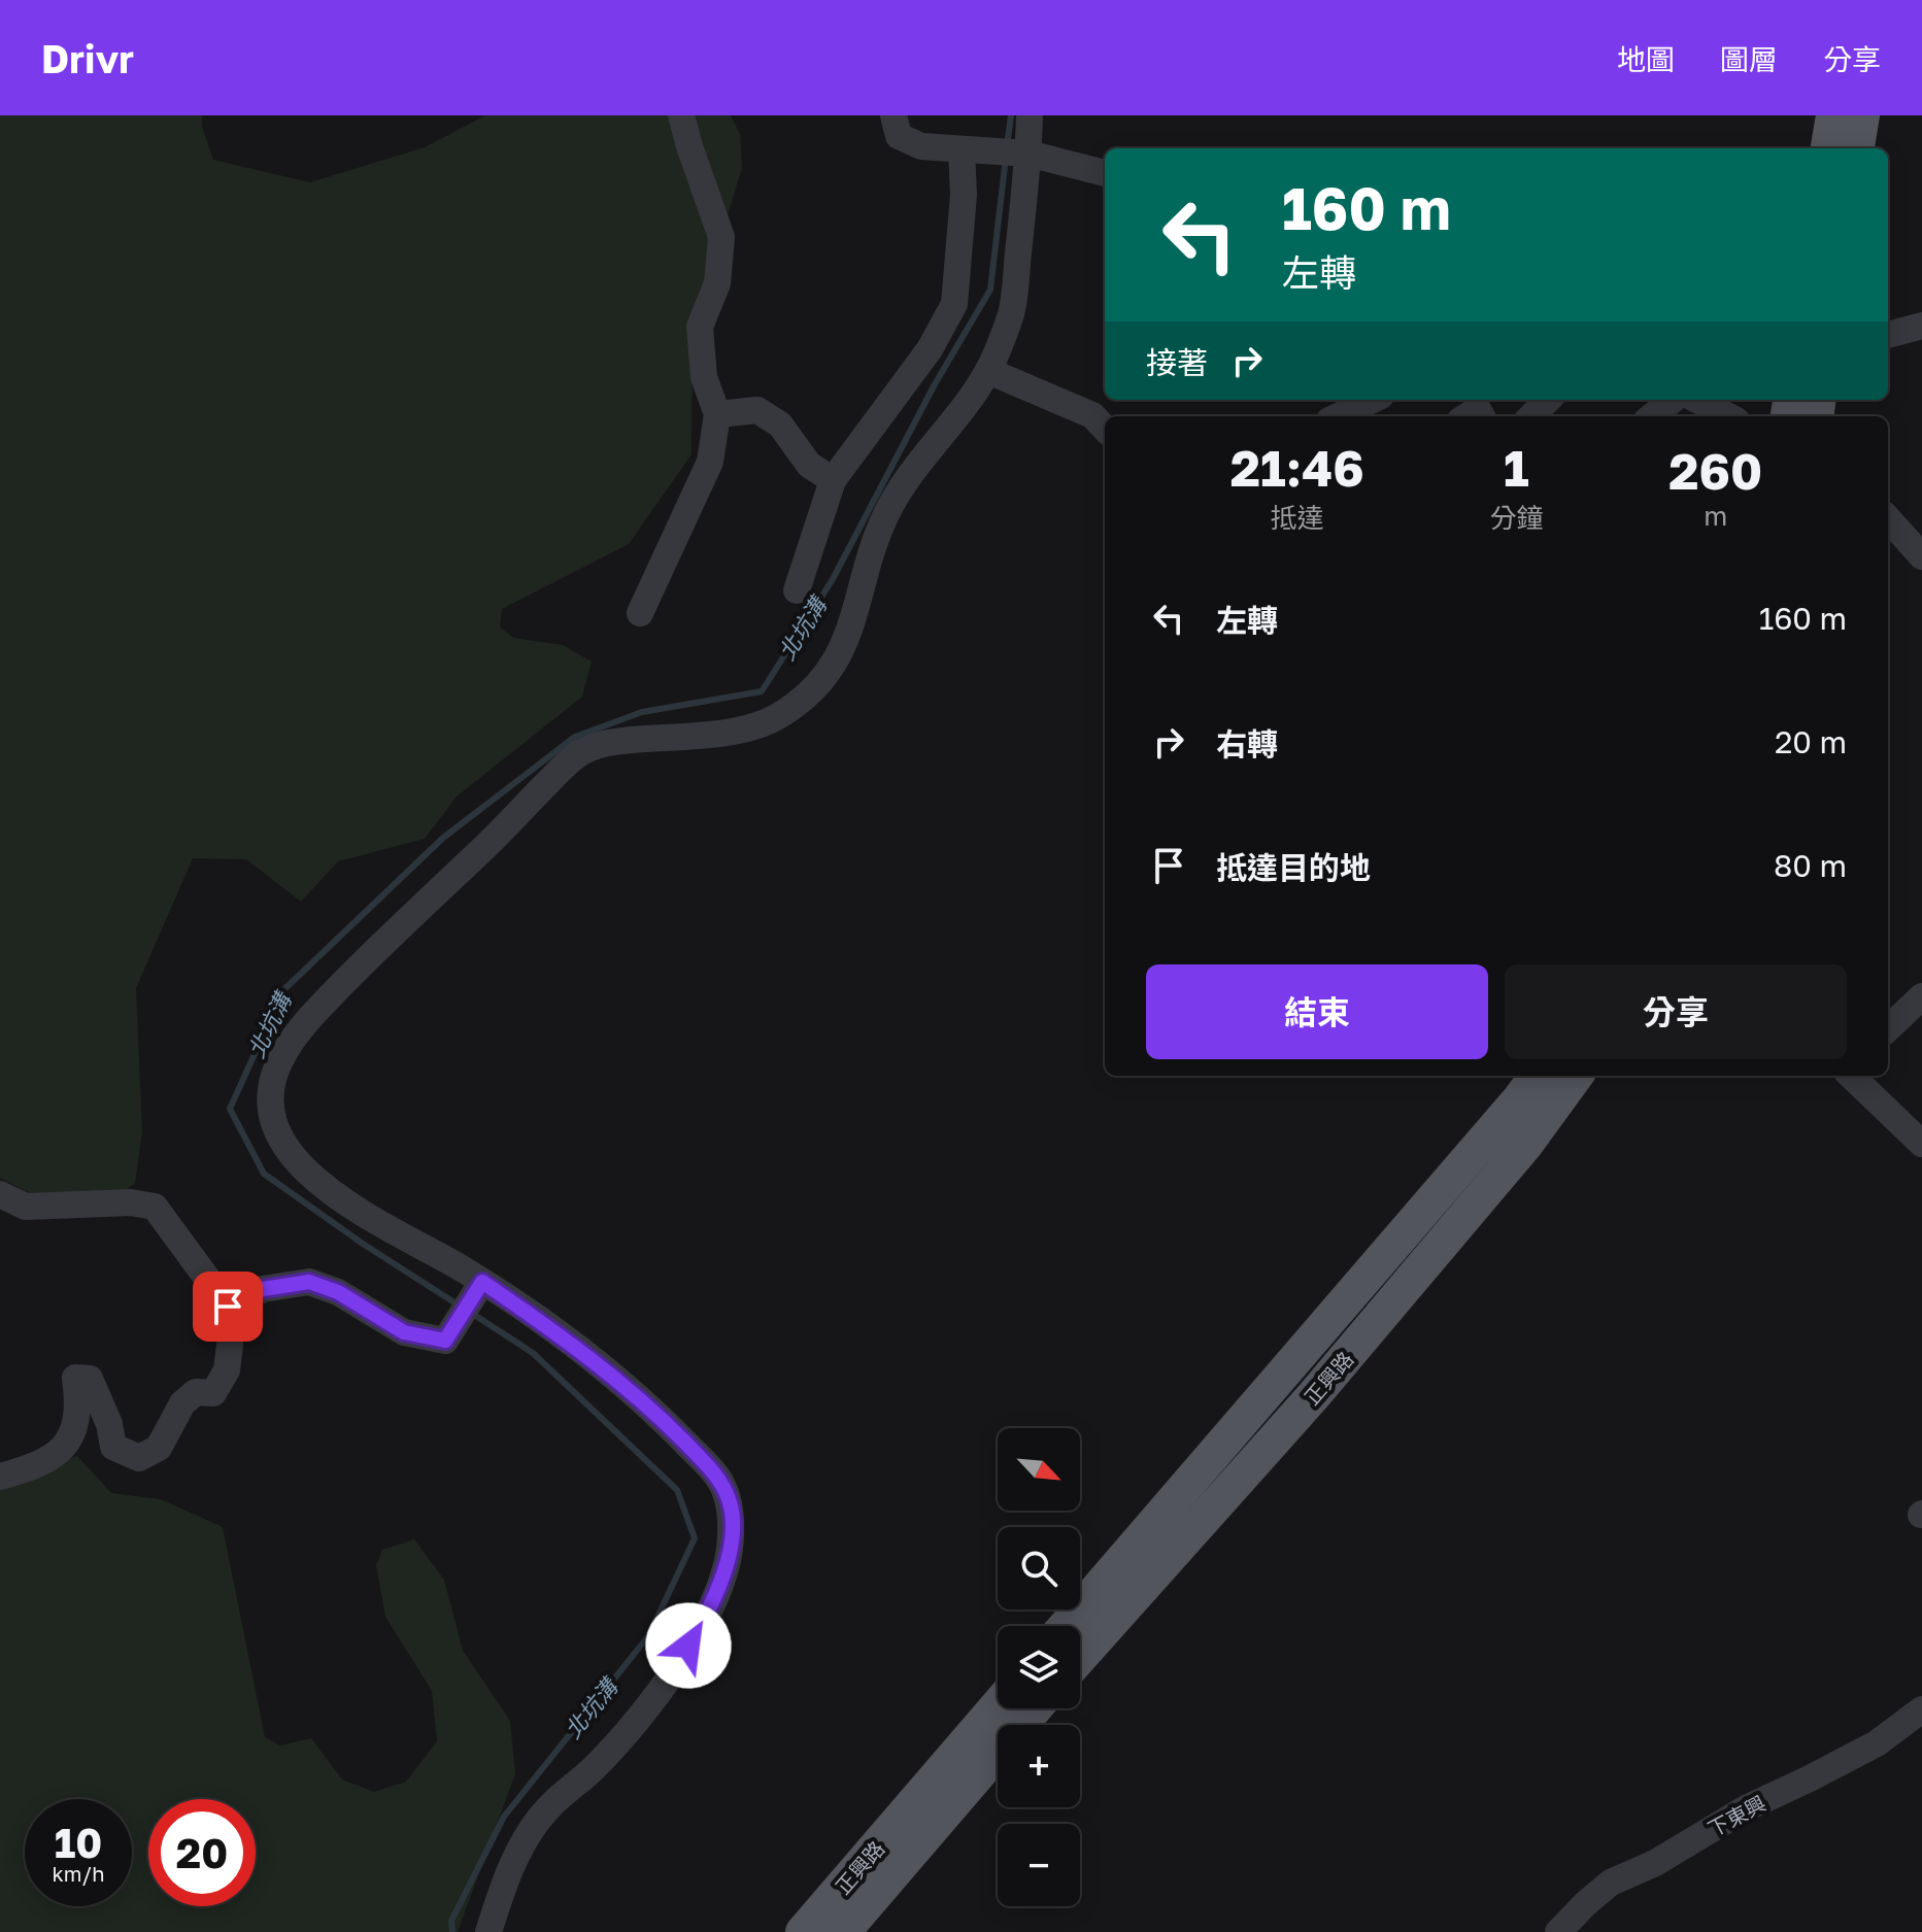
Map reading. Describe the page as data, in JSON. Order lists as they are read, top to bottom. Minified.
{"streets":{"main road":["正興路"],"lane":["下東興"]},"water":["北坑溝"],"north":"bottom right","page":{"header":"Drivr","nav":["地圖","圖層","分享"],"turn":["160 m","左轉"],"then":"接著","eta":["21:46","抵達","1","分鐘","260","m"],"list":[{"name":"左轉","value":"160 m"},{"name":"右轉","value":"20 m"},{"name":"抵達目的地","value":"80 m"}],"buttons":["結束","分享"],"map_buttons":["+","−"],"speed":"10 km/h","limit":"20"}}
